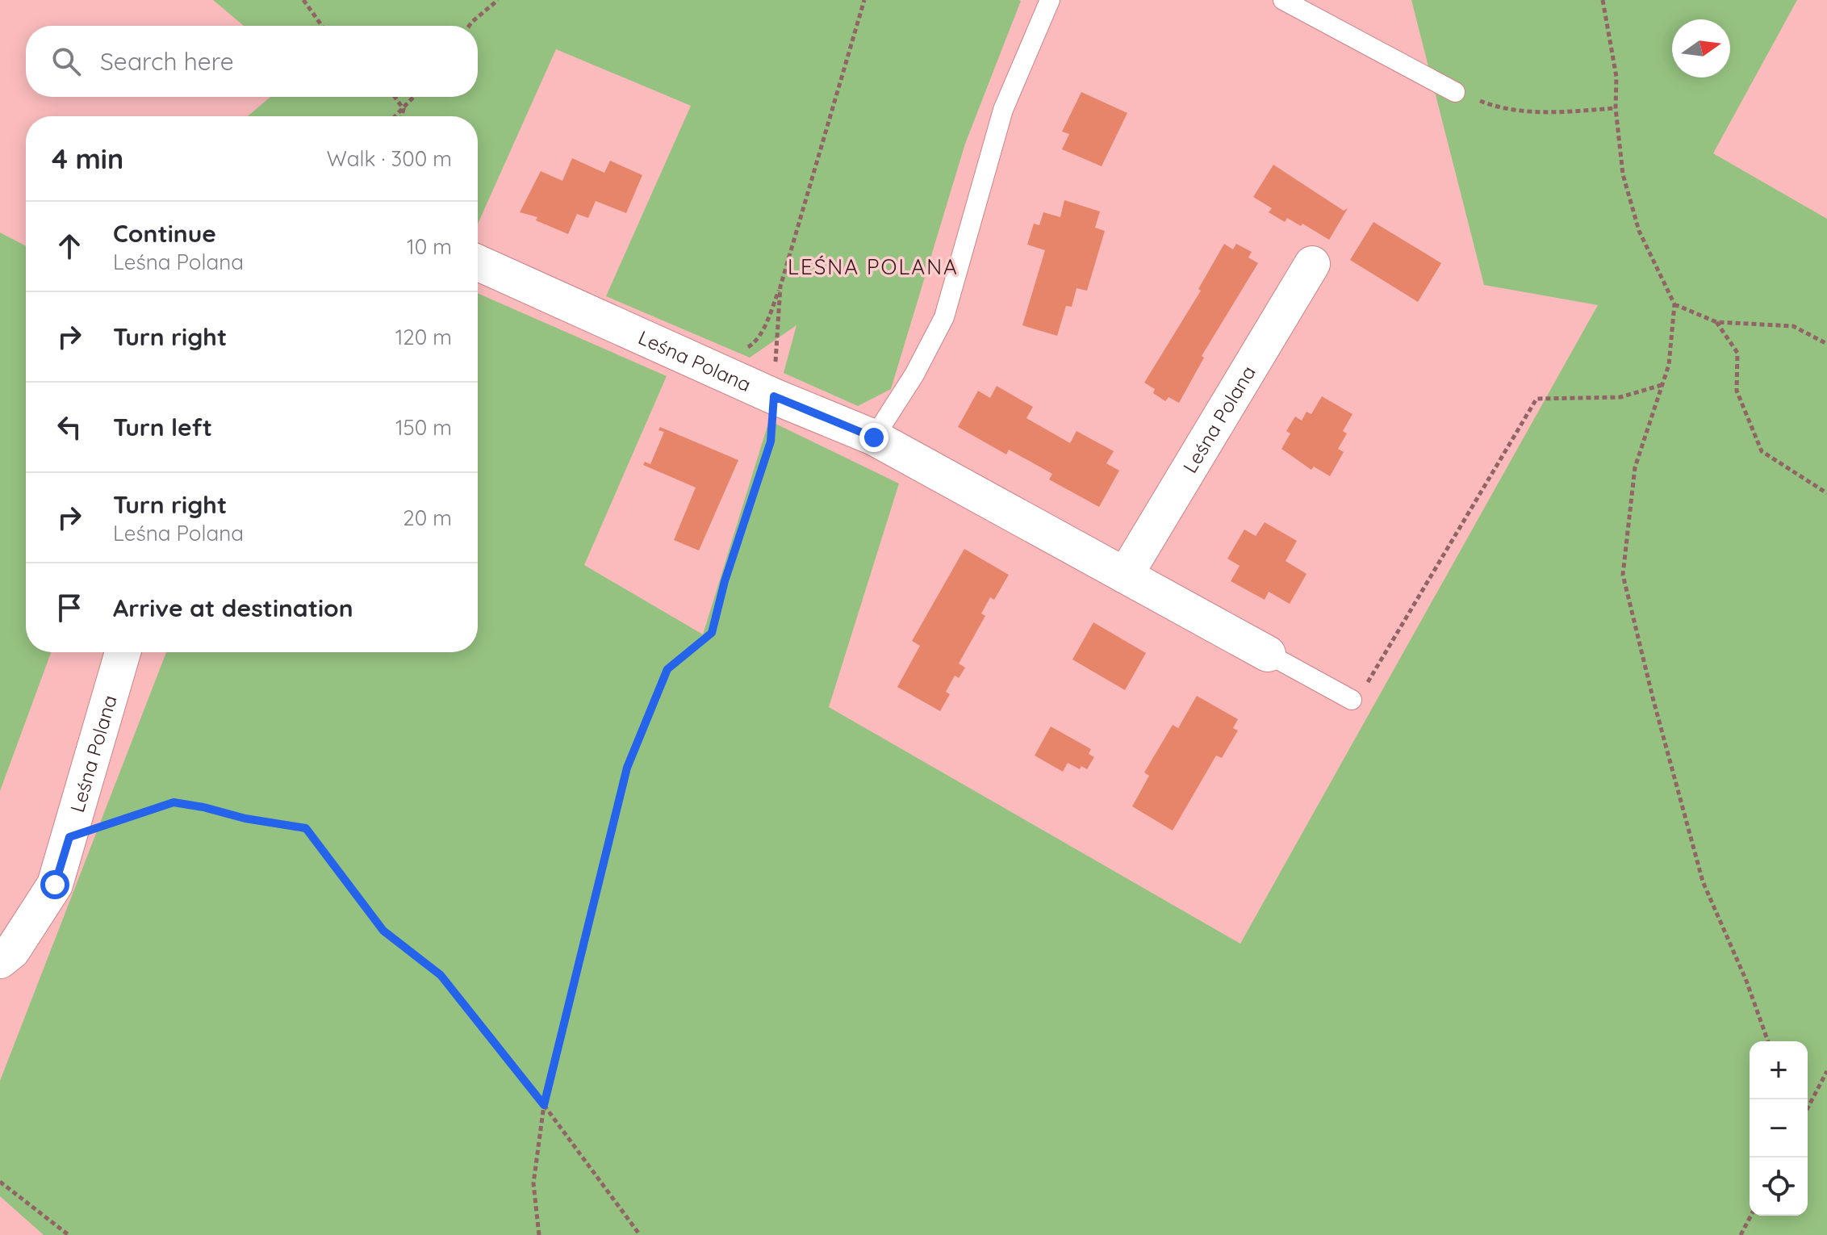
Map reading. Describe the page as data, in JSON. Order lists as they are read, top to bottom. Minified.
{"streets":{"street":["Leśna Polana"]},"districts":["LEŚNA POLANA"],"north":"right","page":{"search":"Search here","heading":["4 min","Walk · 300 m"],"list":[["Continue","Leśna Polana","10 m"],["Turn right","120 m"],["Turn left","150 m"],["Turn right","Leśna Polana","20 m"],"Arrive at destination"],"map_buttons":["+","−"]}}
